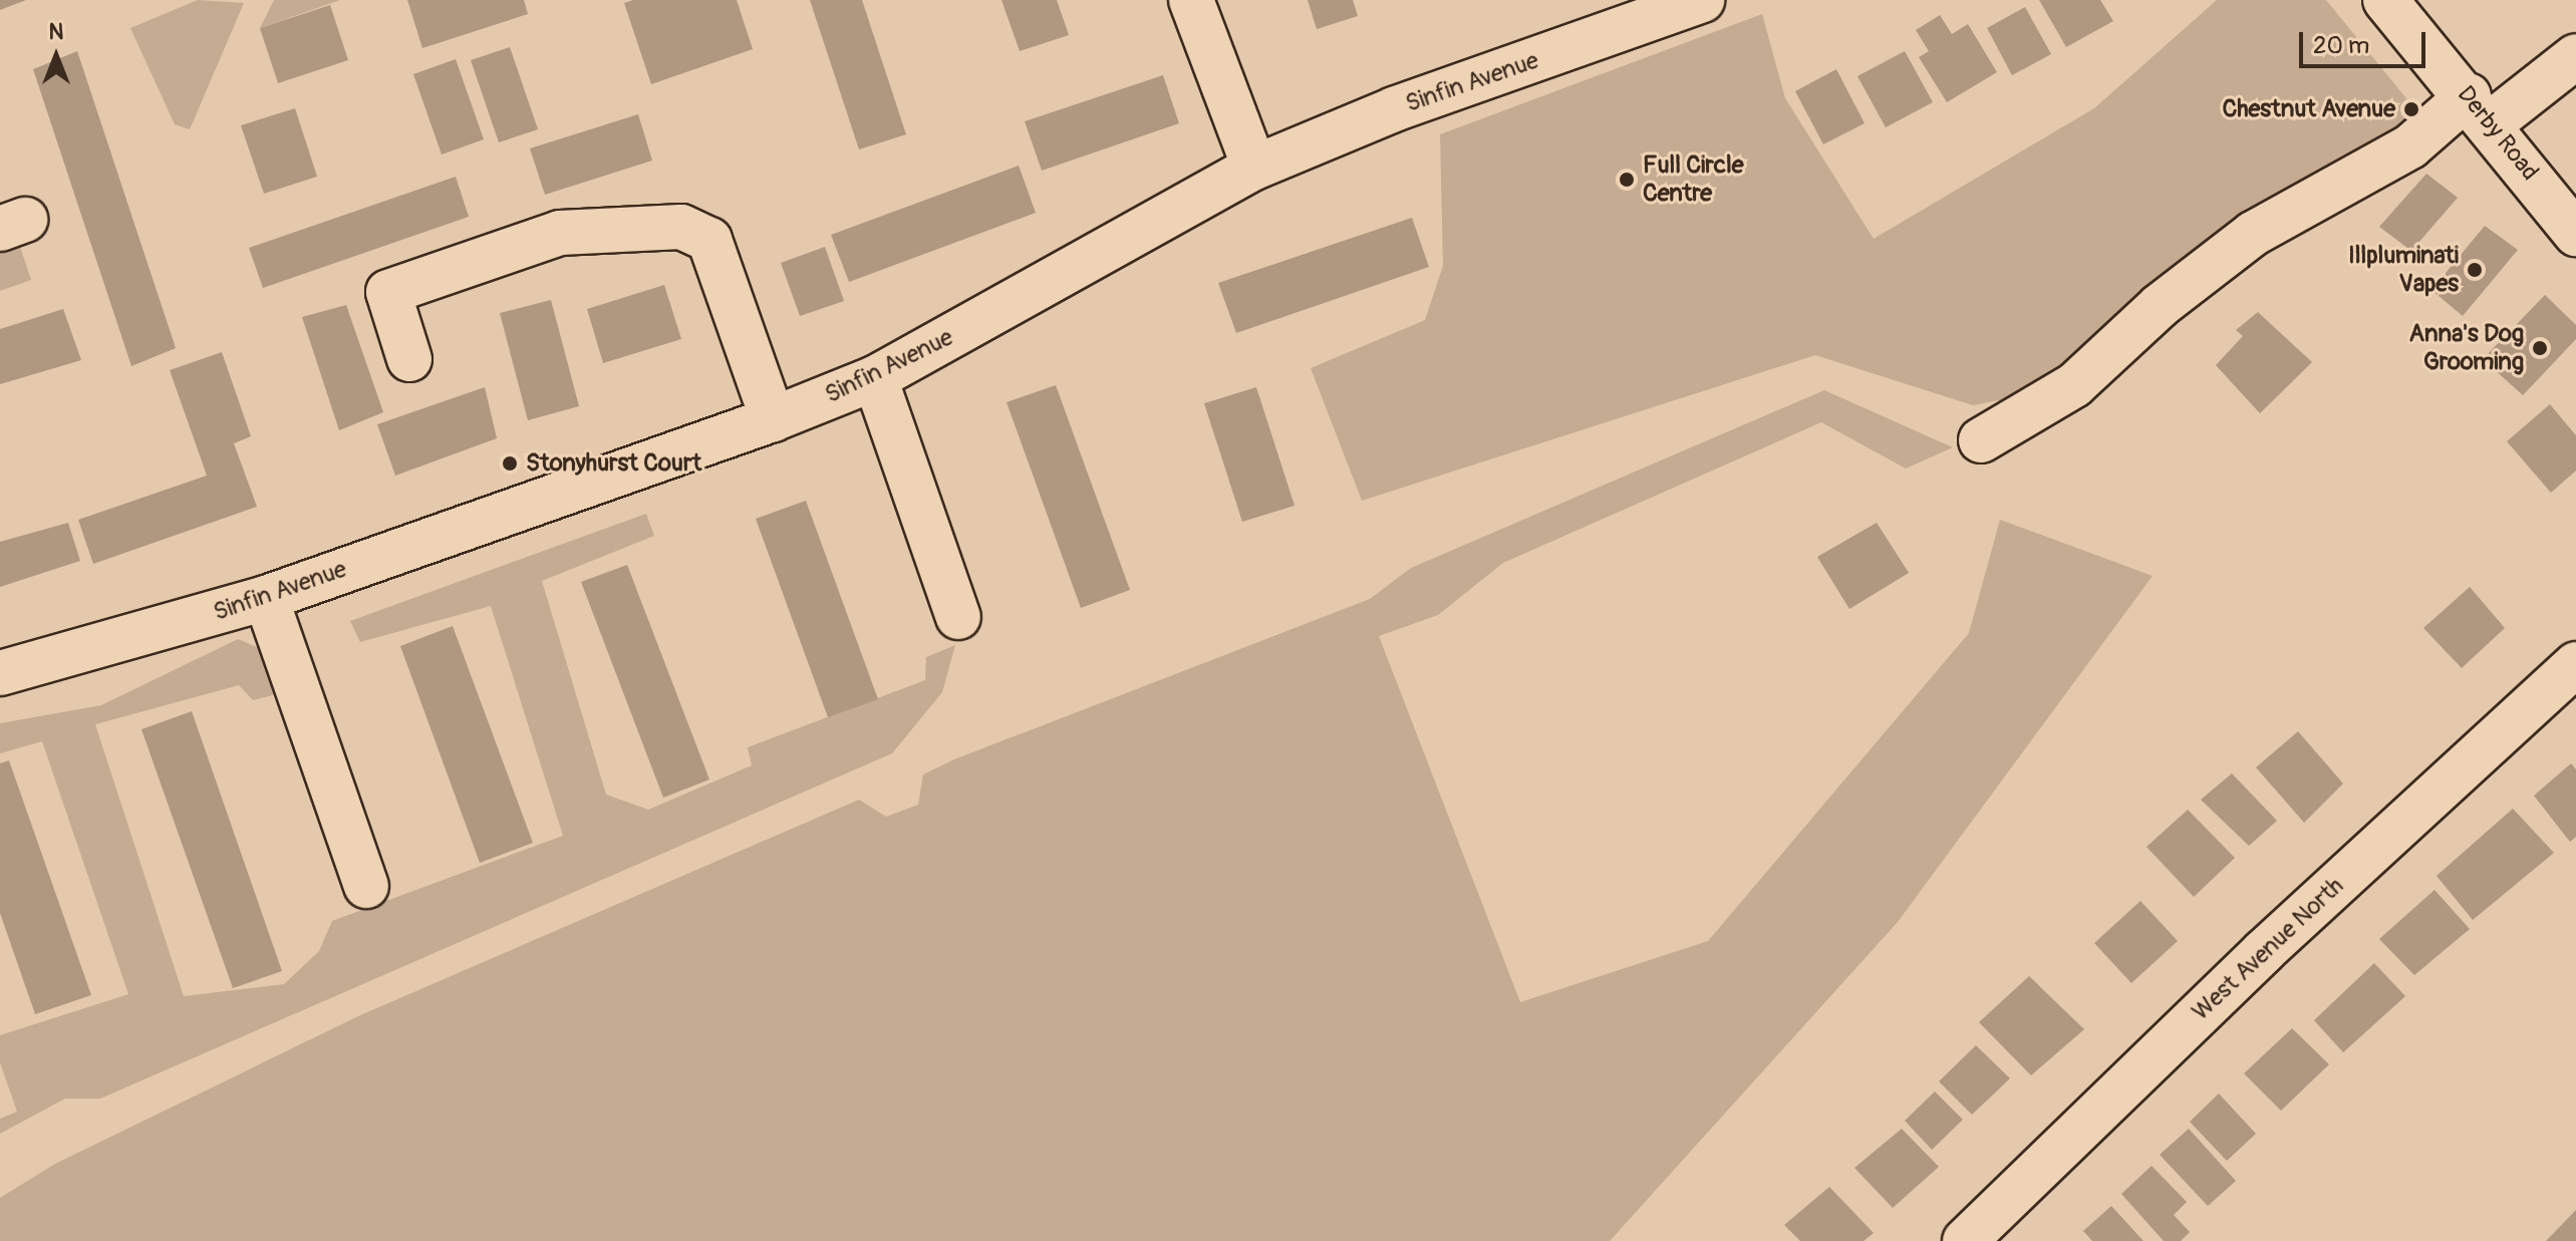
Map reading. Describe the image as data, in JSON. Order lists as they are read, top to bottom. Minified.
{"streets":{"street":["Sinfin Avenue","Derby Road","West Avenue North"]},"places":["Chestnut Avenue","Full Circle Centre","Illpluminati Vapes","Anna's Dog Grooming","Stonyhurst Court"],"scale_bar":"20 m","north":"top"}
